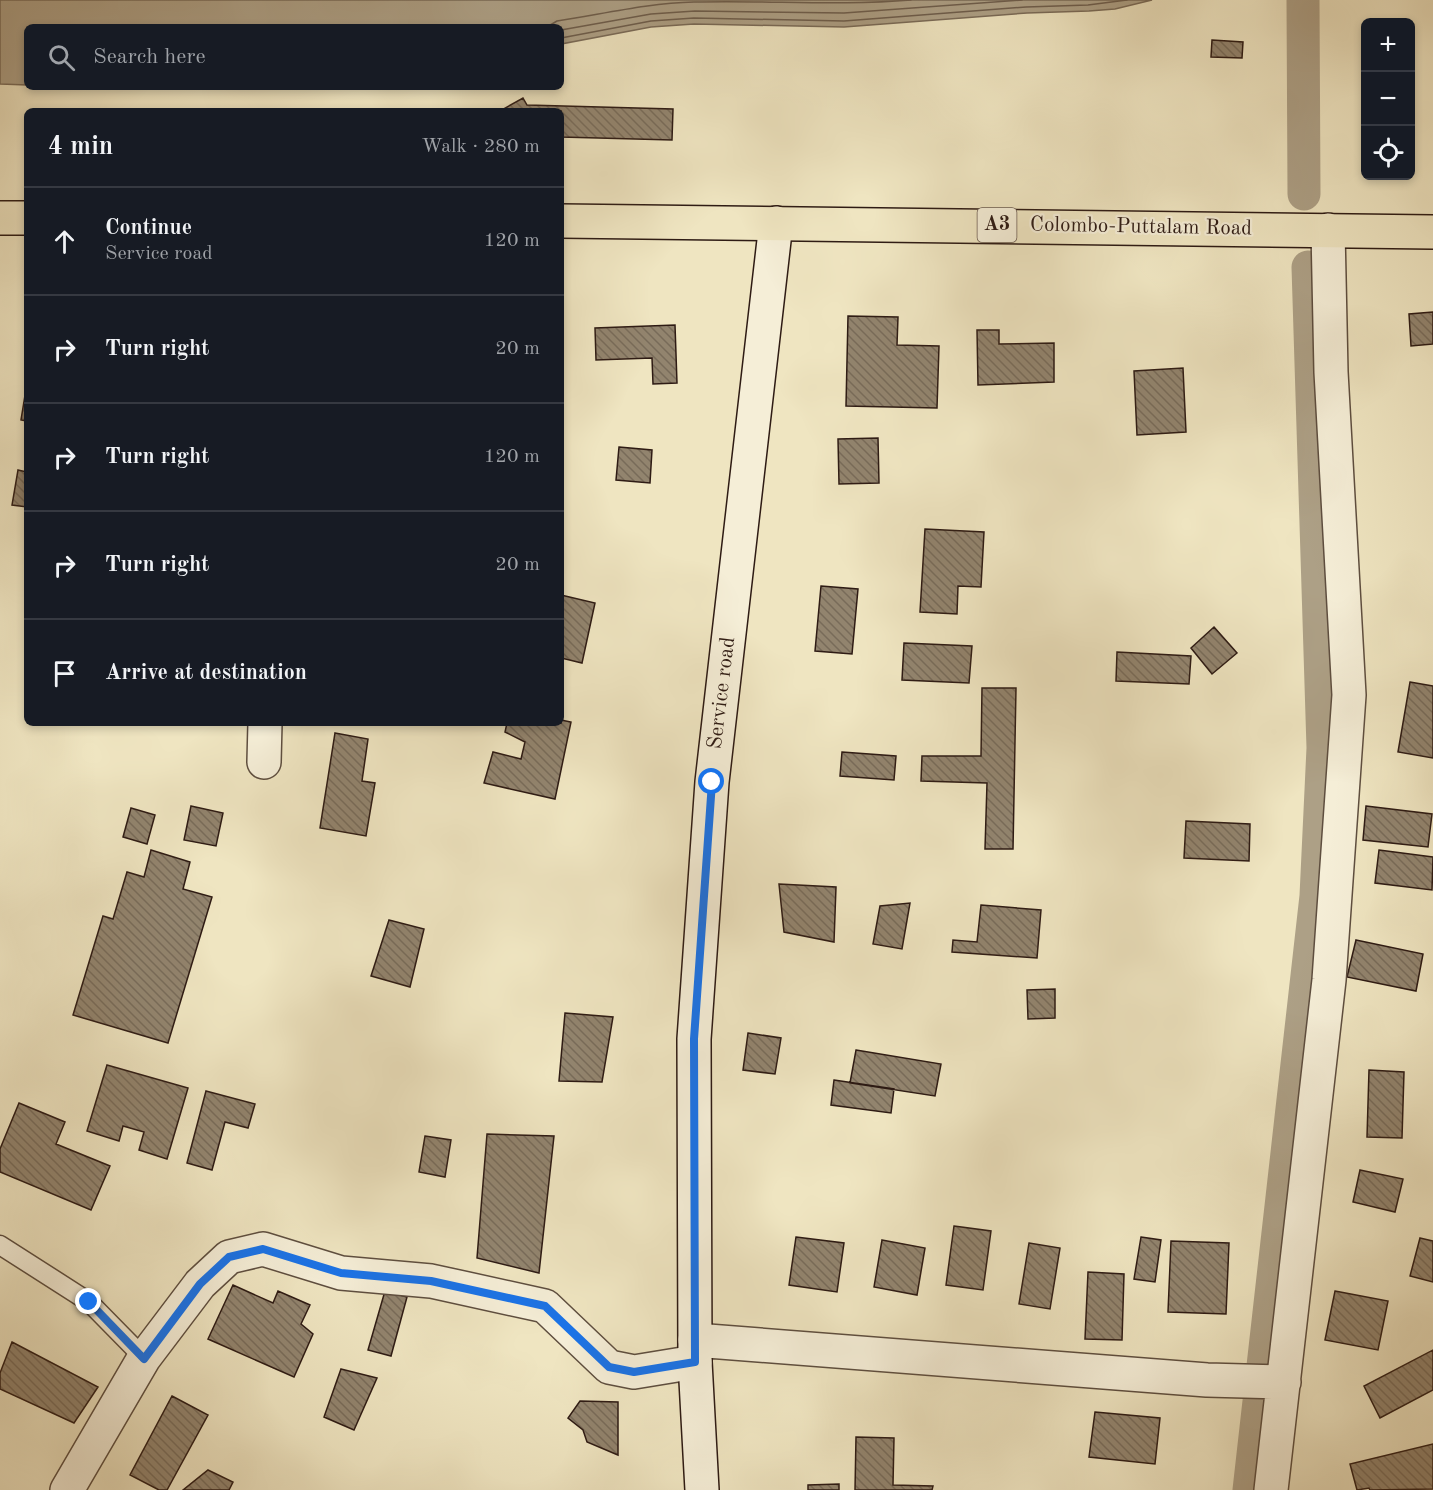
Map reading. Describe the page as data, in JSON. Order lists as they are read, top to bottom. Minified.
{"streets":{"highway":["A3","Colombo-Puttalam Road"],"street":["Service road"]},"crossings":[["Colombo-Puttalam Road","Service road"]],"page":{"map_buttons":["+","−"],"search":"Search here","heading":["4 min","Walk · 280 m"],"list":[["Continue","Service road","120 m"],["Turn right","20 m"],["Turn right","120 m"],["Turn right","20 m"],"Arrive at destination"]}}
